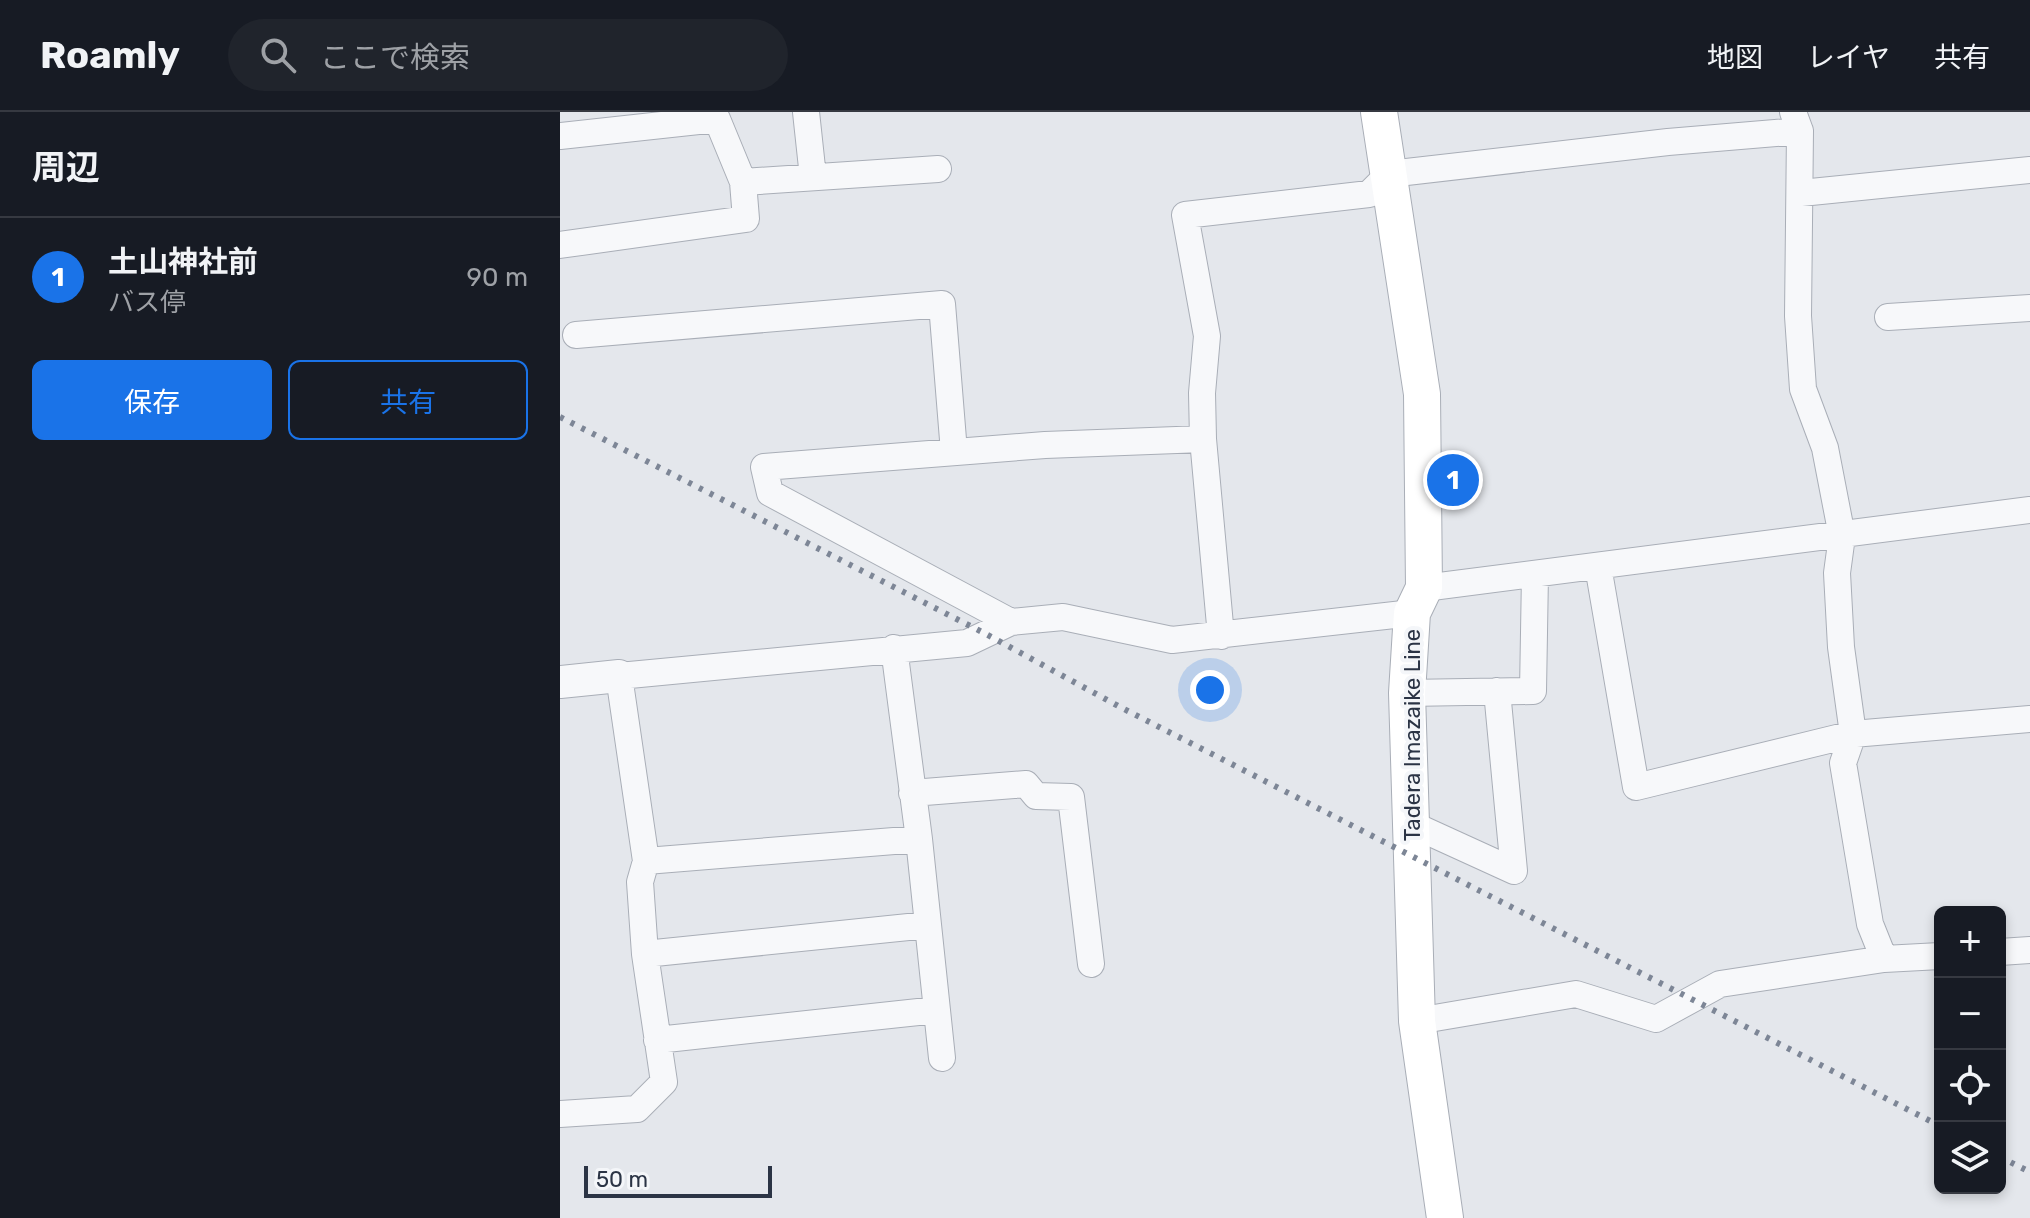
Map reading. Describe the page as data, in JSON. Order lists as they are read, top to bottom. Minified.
{"streets":{"main road":["Tadera Imazaike Line"]},"scale_bar":"50 m","page":{"header":"Roamly","search":"ここで検索","nav":["地図","レイヤ","共有"],"heading":"周辺","list":[{"mark":"1","name":"土山神社前","note":"バス停","value":"90 m"}],"buttons":["保存","共有"],"pins":"1","map_buttons":["+","−"],"scale":"50 m"}}
